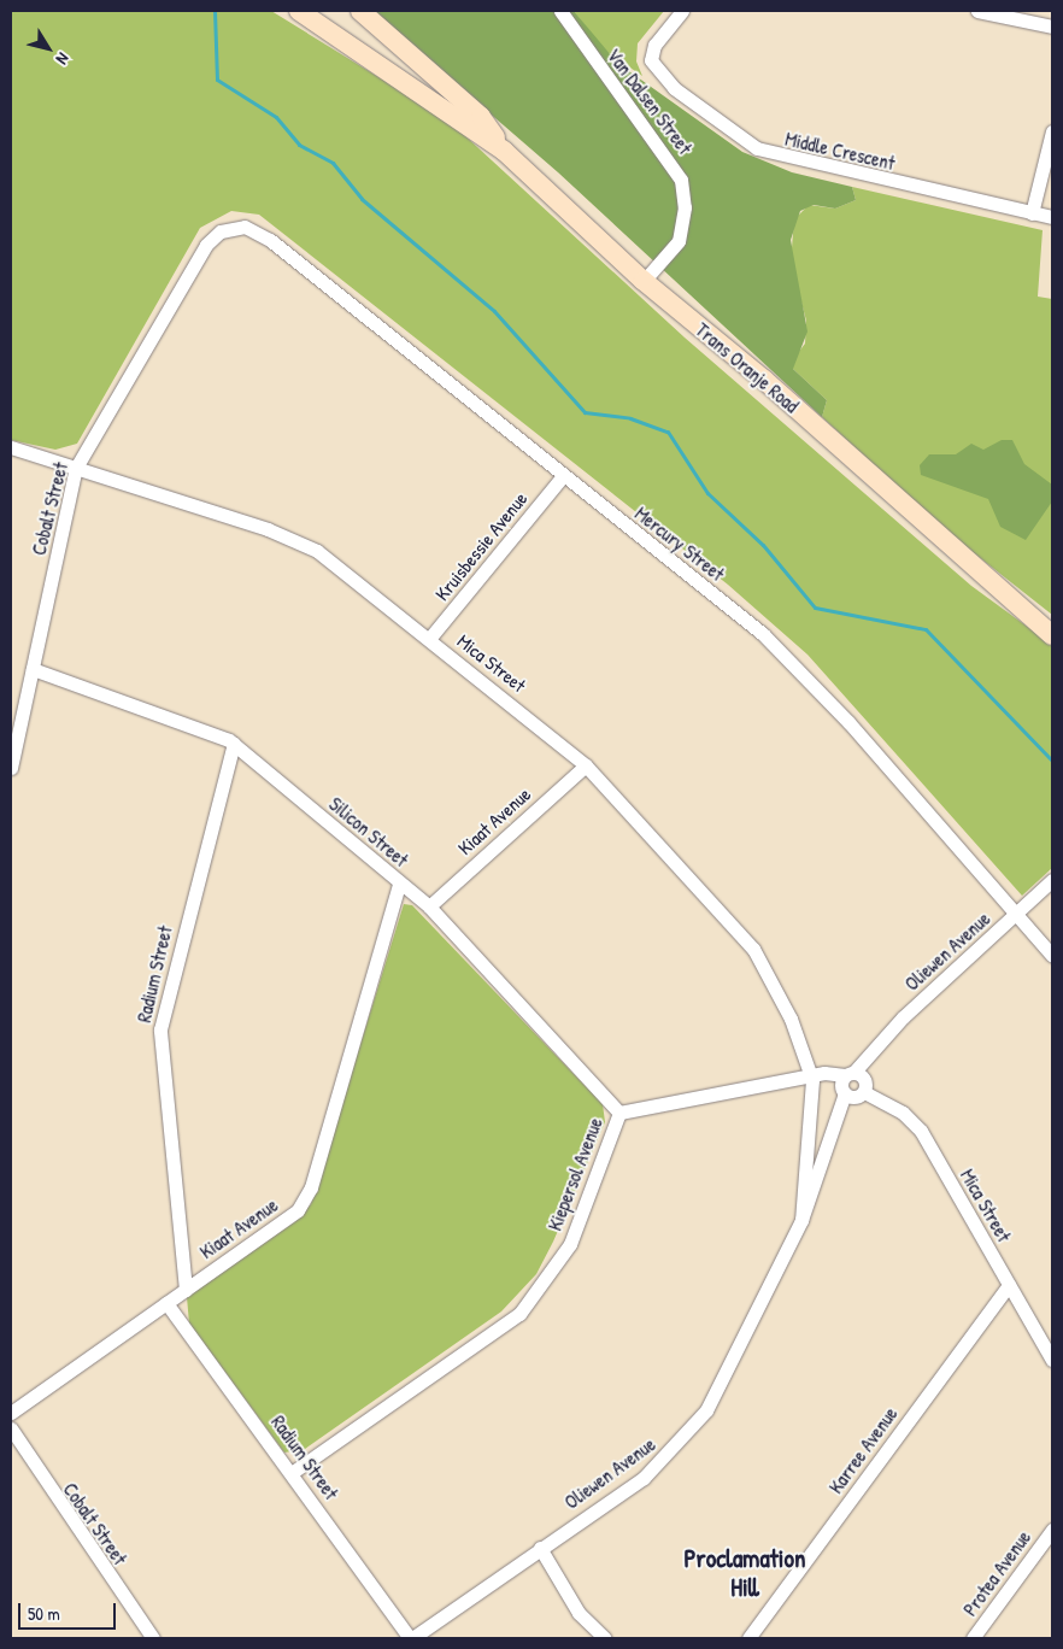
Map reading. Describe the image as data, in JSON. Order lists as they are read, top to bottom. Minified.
{"streets":{"main road":["Trans Oranje Road"],"street":["Van Dalsen Street","Middle Crescent","Cobalt Street","Mercury Street","Kruisbessie Avenue","Mica Street","Kiaat Avenue","Silicon Street","Oliewen Avenue","Radium Street","Kiepersol Avenue","Karree Avenue","Protea Avenue"]},"crossings":[["Van Dalsen Street","Trans Oranje Road"],["Cobalt Street","Mercury Street"],["Cobalt Street","Mica Street"],["Cobalt Street","Silicon Street"],["Mercury Street","Kruisbessie Avenue"],["Mercury Street","Oliewen Avenue"],["Kruisbessie Avenue","Mica Street"],["Mica Street","Kiaat Avenue"],["Mica Street","Oliewen Avenue"],["Mica Street","Kiepersol Avenue"],["Mica Street","Karree Avenue"],["Kiaat Avenue","Silicon Street"],["Kiaat Avenue","Radium Street"],["Silicon Street","Radium Street"],["Silicon Street","Kiepersol Avenue"],["Oliewen Avenue","Radium Street"],["Oliewen Avenue","Kiepersol Avenue"],["Radium Street","Kiepersol Avenue"]],"districts":["Proclamation Hill"],"scale_bar":"50 m","north":"bottom right"}
